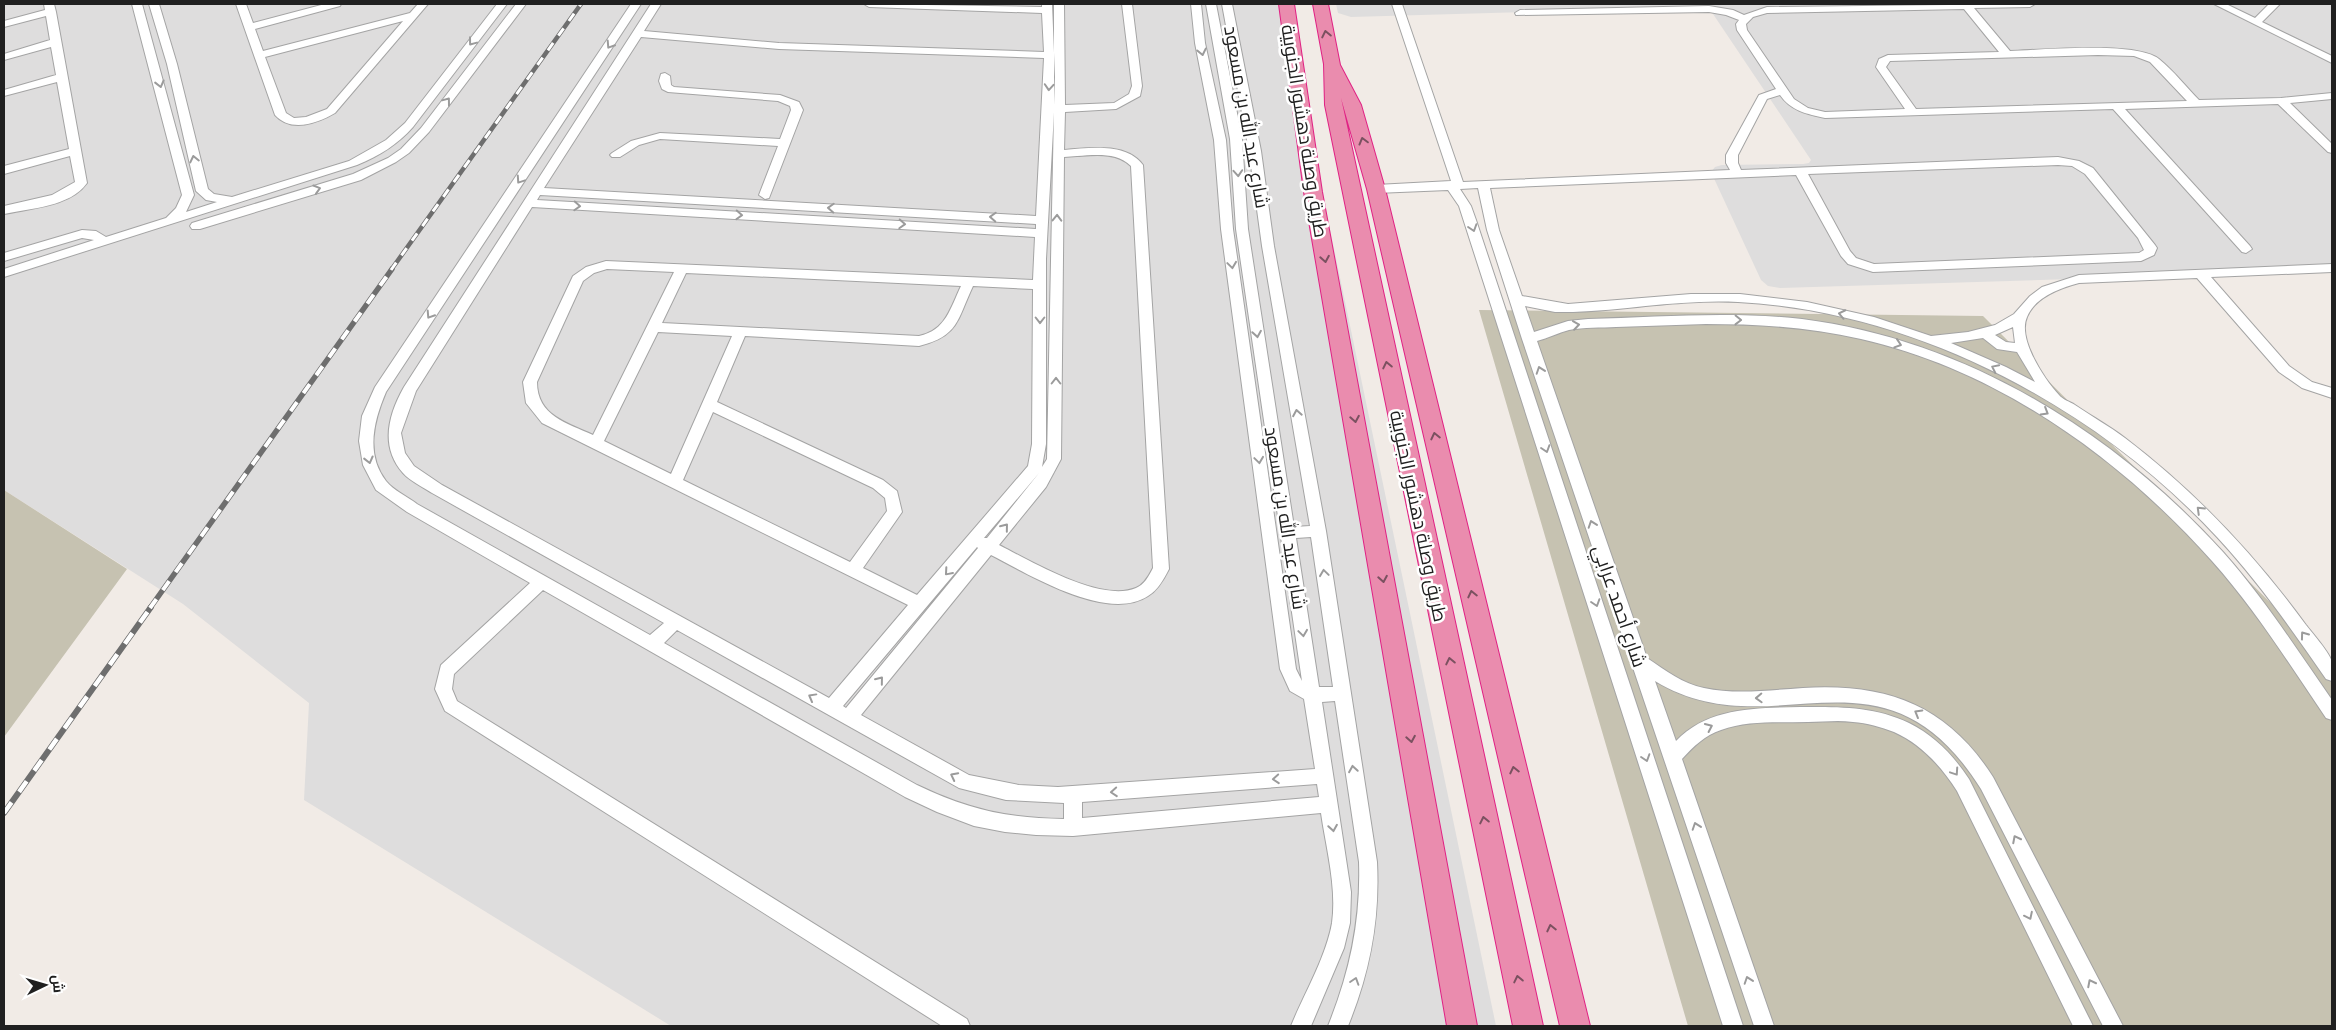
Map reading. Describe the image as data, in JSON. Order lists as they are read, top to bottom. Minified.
{"streets":{"highway":["طريق وصلة دهشور الجنوبية"],"street":["شارع عبد الله بن مسعود","شارع أحمد عرابي"]},"north":"right"}
